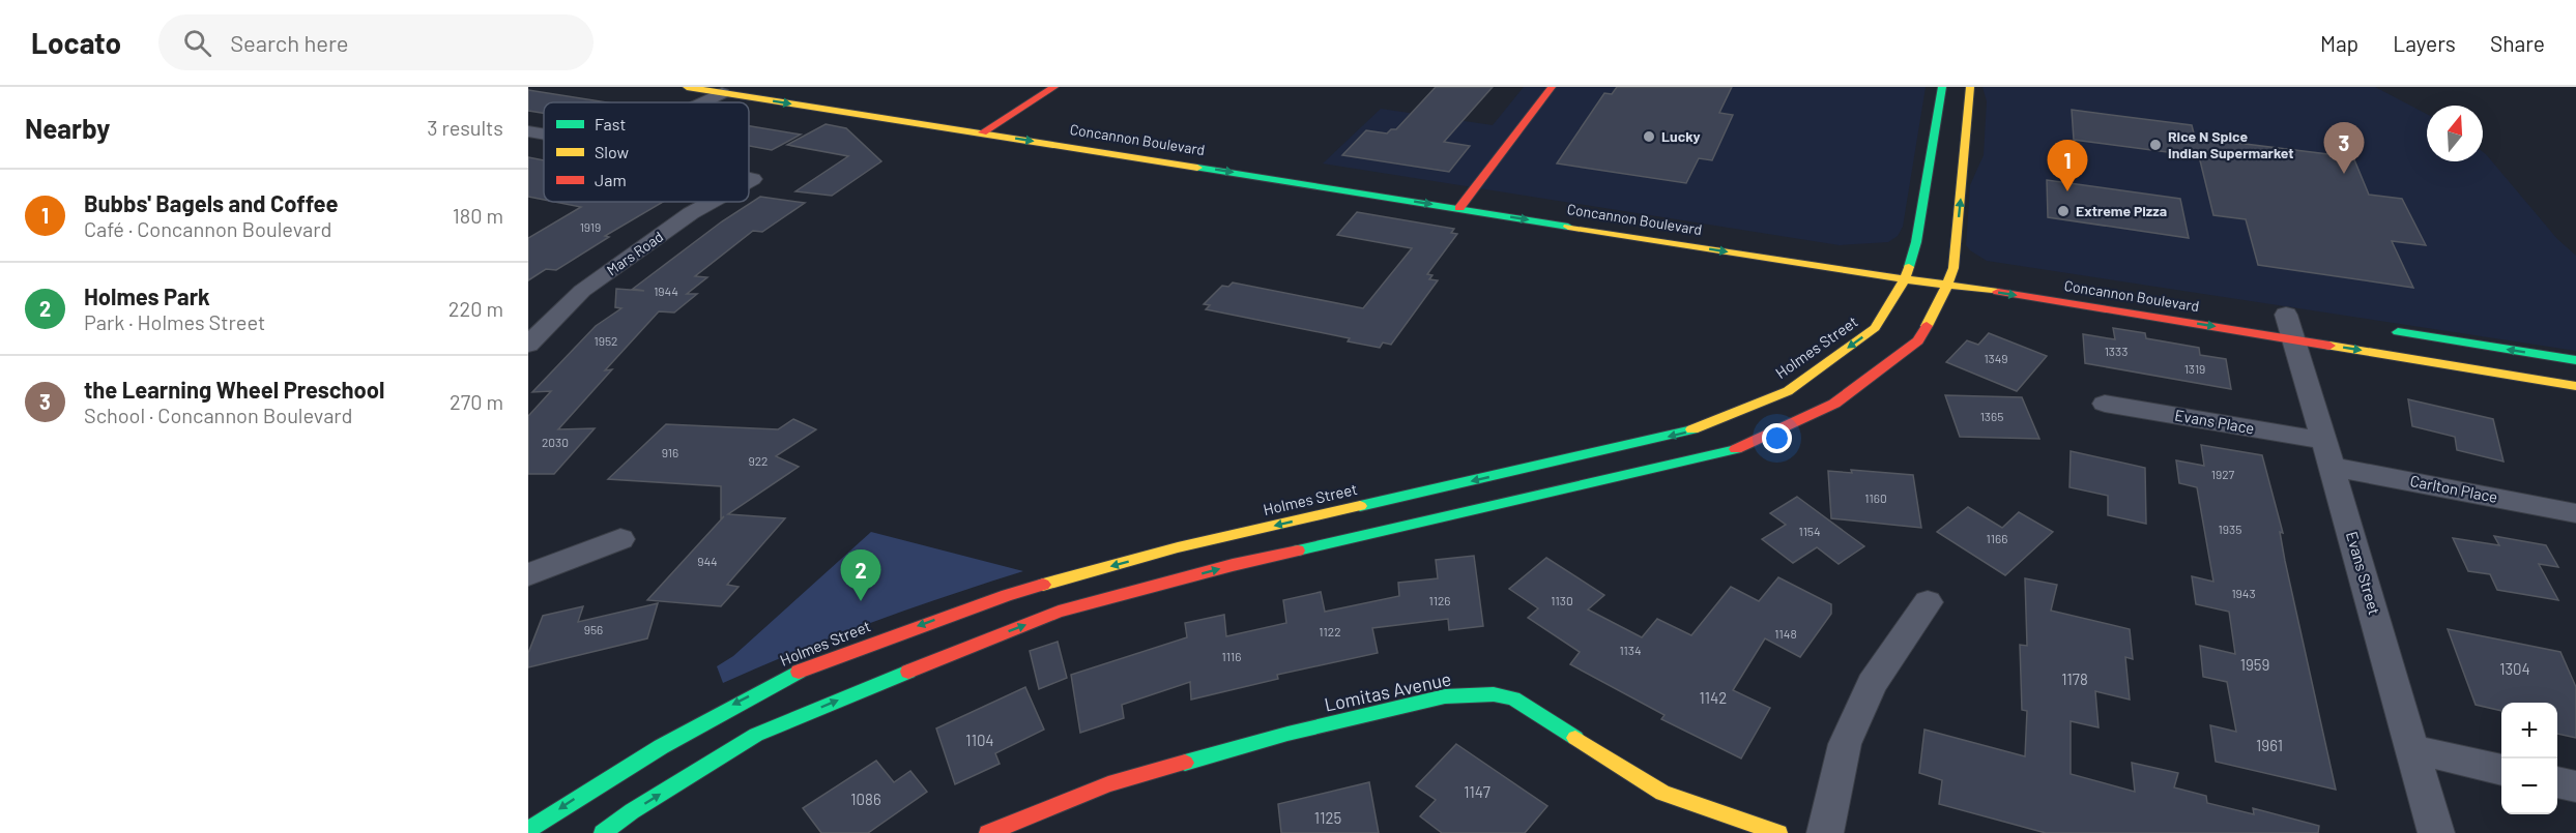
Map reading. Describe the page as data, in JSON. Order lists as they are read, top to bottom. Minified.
{"streets":{"main road":["Concannon Boulevard","Holmes Street","Lomitas Avenue"],"street":["Mars Road","Evans Place","Carlton Place","Evans Street"]},"crossings":[["Concannon Boulevard","Holmes Street"],["Concannon Boulevard","Evans Street"],["Evans Place","Carlton Place"],["Evans Place","Evans Street"],["Carlton Place","Evans Street"]],"one_way":["Concannon Boulevard"],"places":["Lucky","Rice N Spice Indian Supermarket","Extreme Pizza"],"house_numbers":["1919","1944","1952","1333","1349","1319","1365","2030","916","922","1927","1160","1935","1154","1166","944","1943","1126","1130","956","1122","1148","1134","1116","1959","1304","1178","1142","1104","1961","1147","1086","1125"],"legend":["Fast","Slow","Jam"],"north":"top","page":{"header":"Locato","search":"Search here","nav":["Map","Layers","Share"],"heading":["Nearby","3 results"],"pins":["3","1","2"],"list":[{"mark":"1","name":"Bubbs' Bagels and Coffee","note":"Café · Concannon Boulevard","value":"180 m"},{"mark":"2","name":"Holmes Park","note":"Park · Holmes Street","value":"220 m"},{"mark":"3","name":"the Learning Wheel Preschool","note":"School · Concannon Boulevard","value":"270 m"}],"map_buttons":["+","−"]}}
